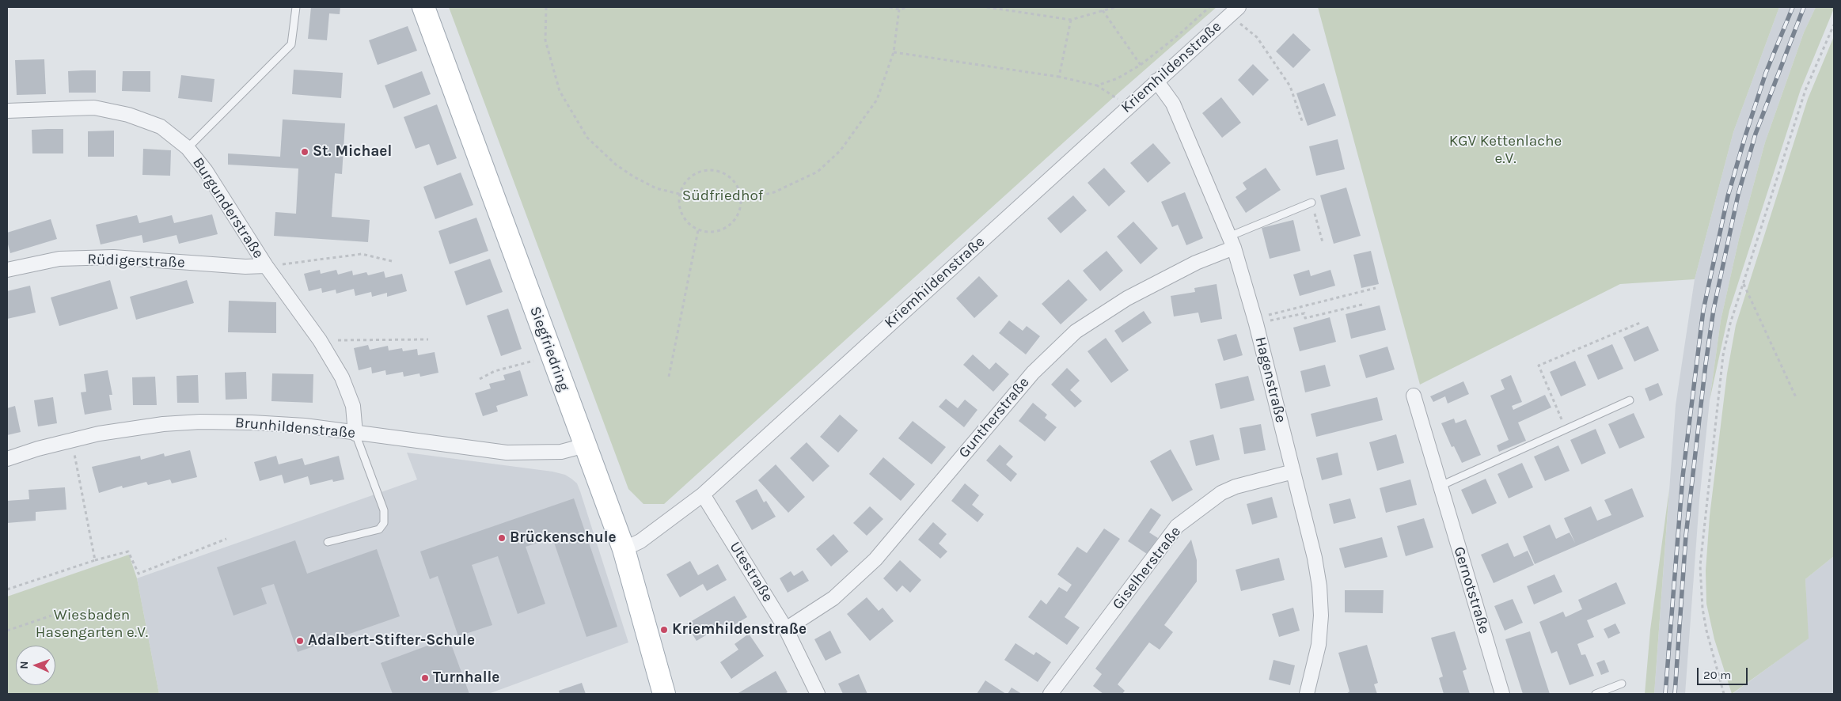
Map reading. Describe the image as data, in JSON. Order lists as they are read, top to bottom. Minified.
{"streets":{"main road":["Siegfriedring"],"street":["Kriemhildenstraße","Burgunderstraße","Rüdigerstraße","Hagenstraße","Guntherstraße","Brunhildenstraße","Giselherstraße","Utestraße","Gernotstraße"]},"crossings":[["Kriemhildenstraße","Siegfriedring"],["Kriemhildenstraße","Hagenstraße"],["Kriemhildenstraße","Utestraße"],["Burgunderstraße","Rüdigerstraße"],["Burgunderstraße","Brunhildenstraße"],["Siegfriedring","Brunhildenstraße"],["Hagenstraße","Guntherstraße"],["Hagenstraße","Giselherstraße"],["Guntherstraße","Utestraße"]],"parks":["KGV Kettenlache e.V.","Südfriedhof","Wiesbaden Hasengarten e.V."],"places":["St. Michael","Brückenschule","Kriemhildenstraße","Adalbert-Stifter-Schule","Turnhalle"],"scale_bar":"20 m","north":"left"}
